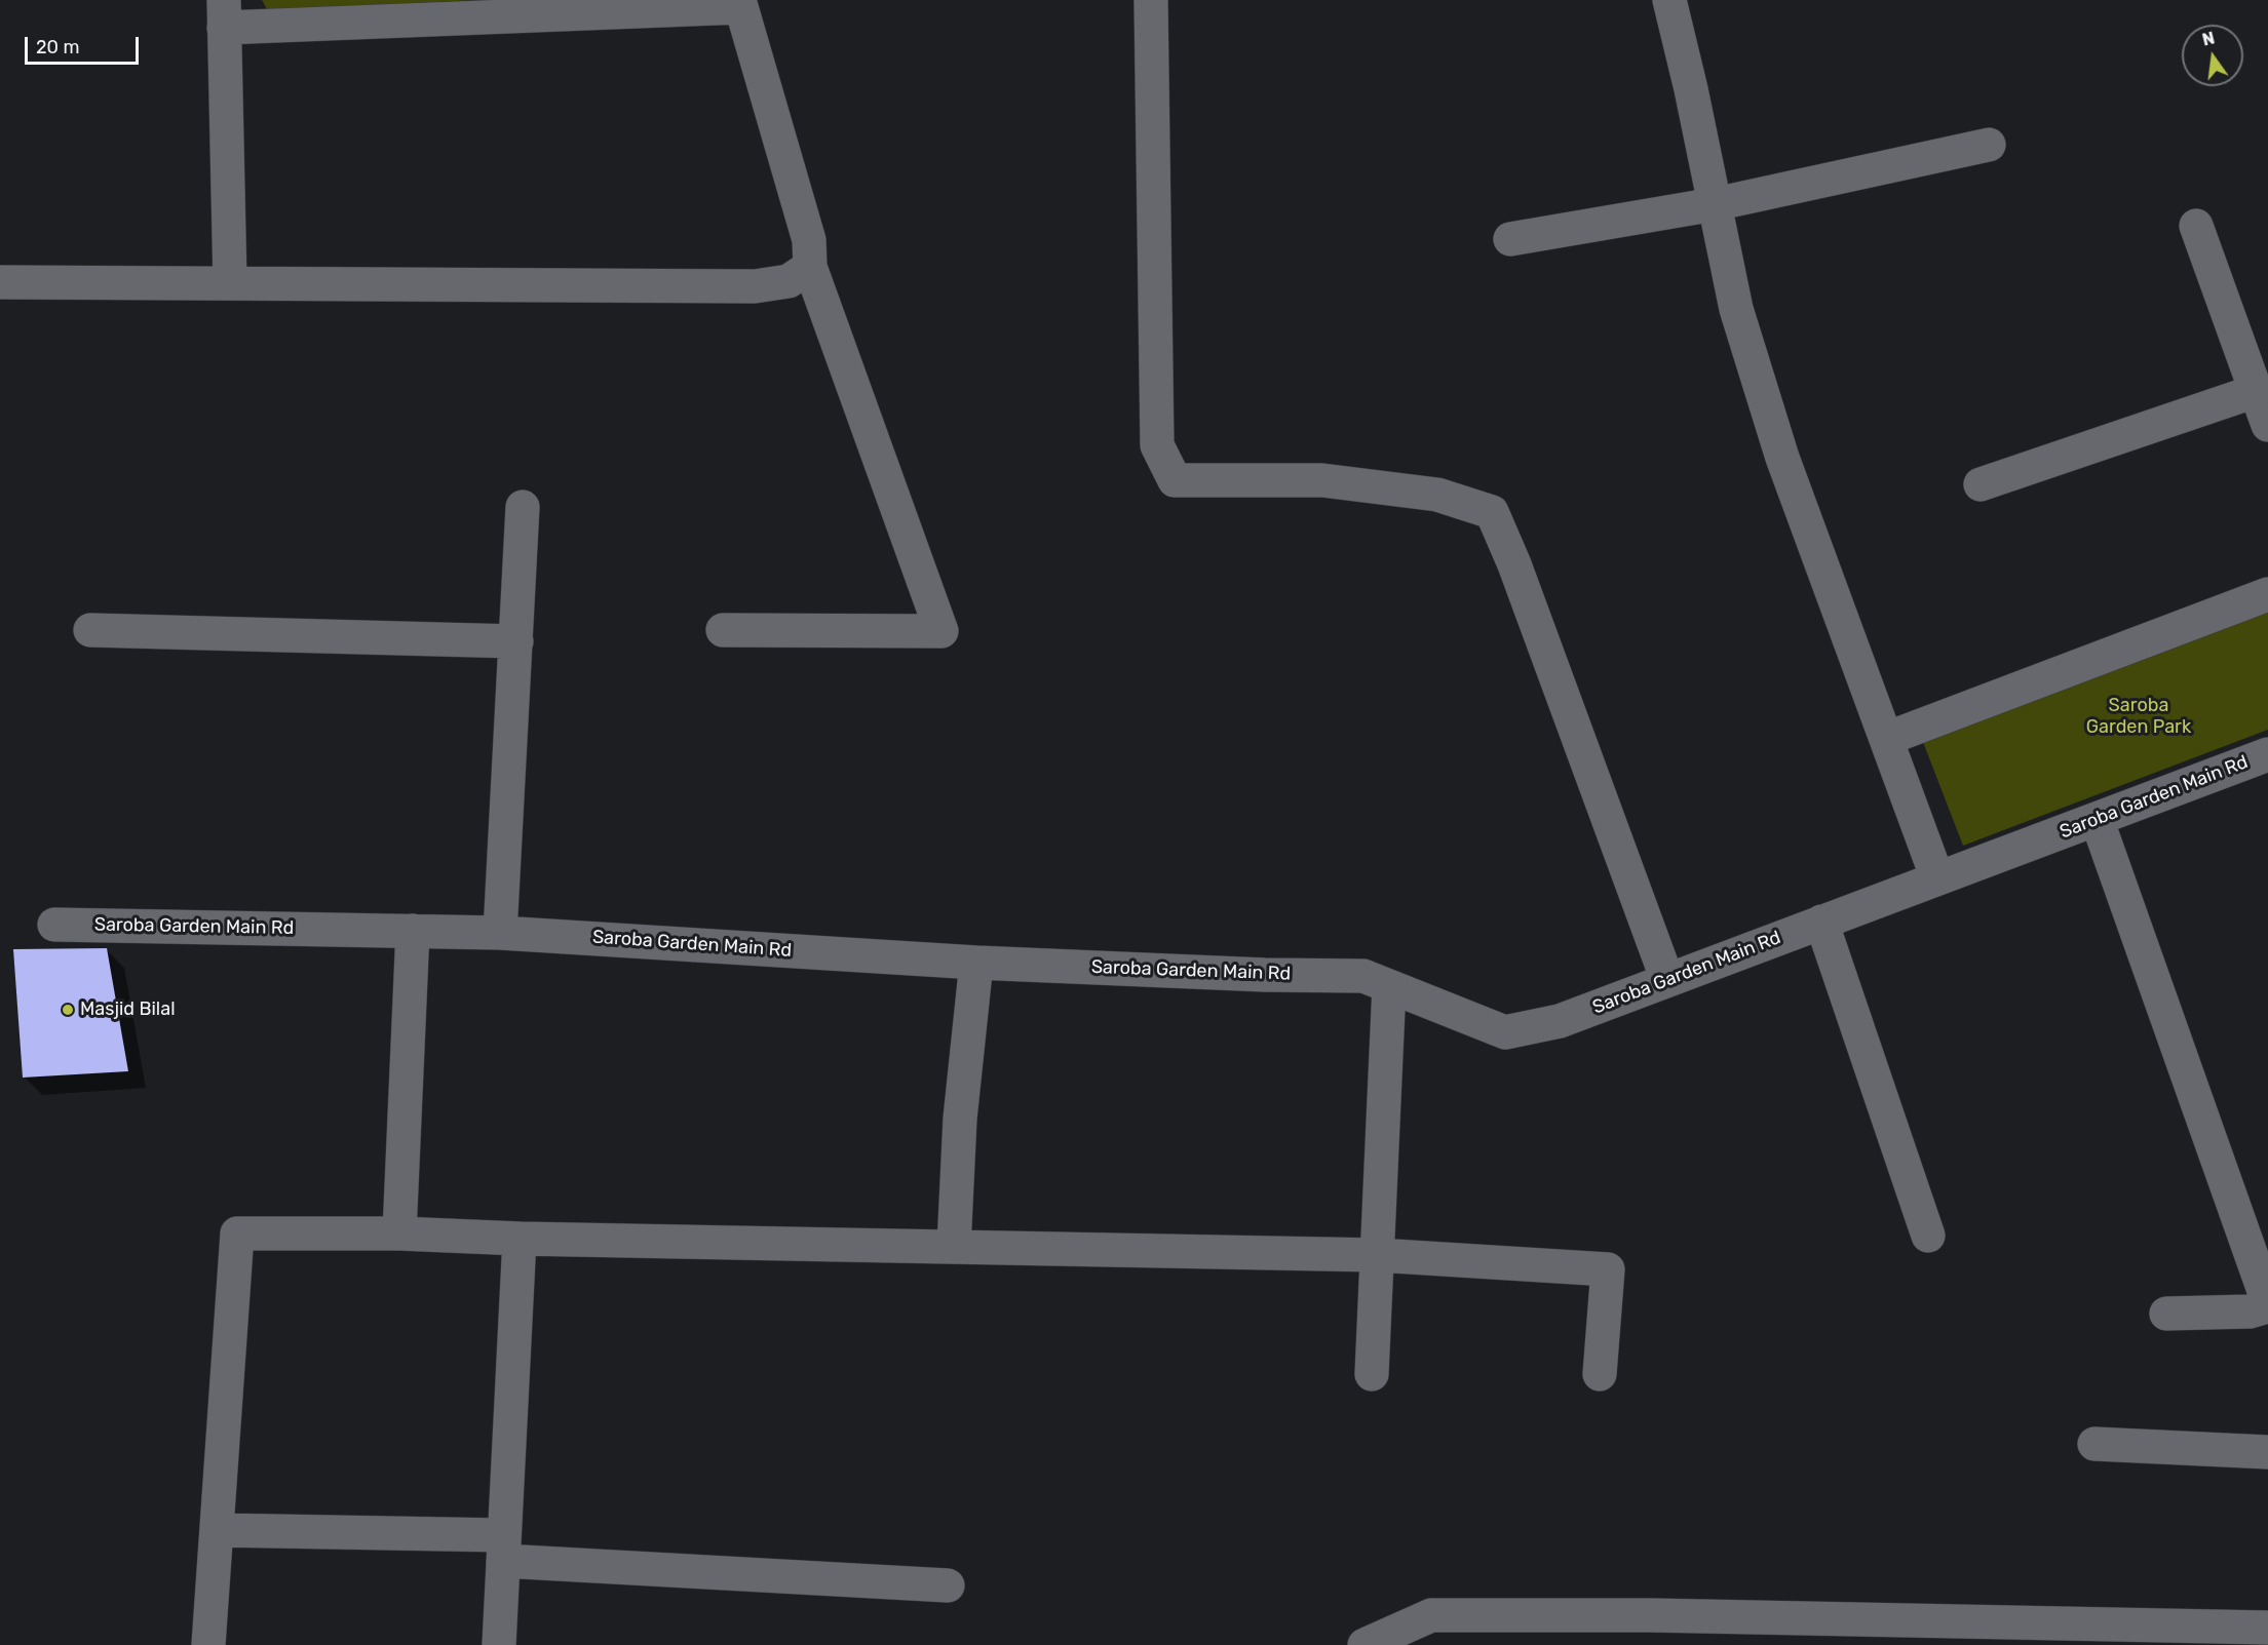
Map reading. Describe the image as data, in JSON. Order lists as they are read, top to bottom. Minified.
{"streets":{"street":["Saroba Garden Main Rd"]},"parks":["Saroba Garden Park"],"places":["Masjid Bilal"],"scale_bar":"20 m","north":"top"}
